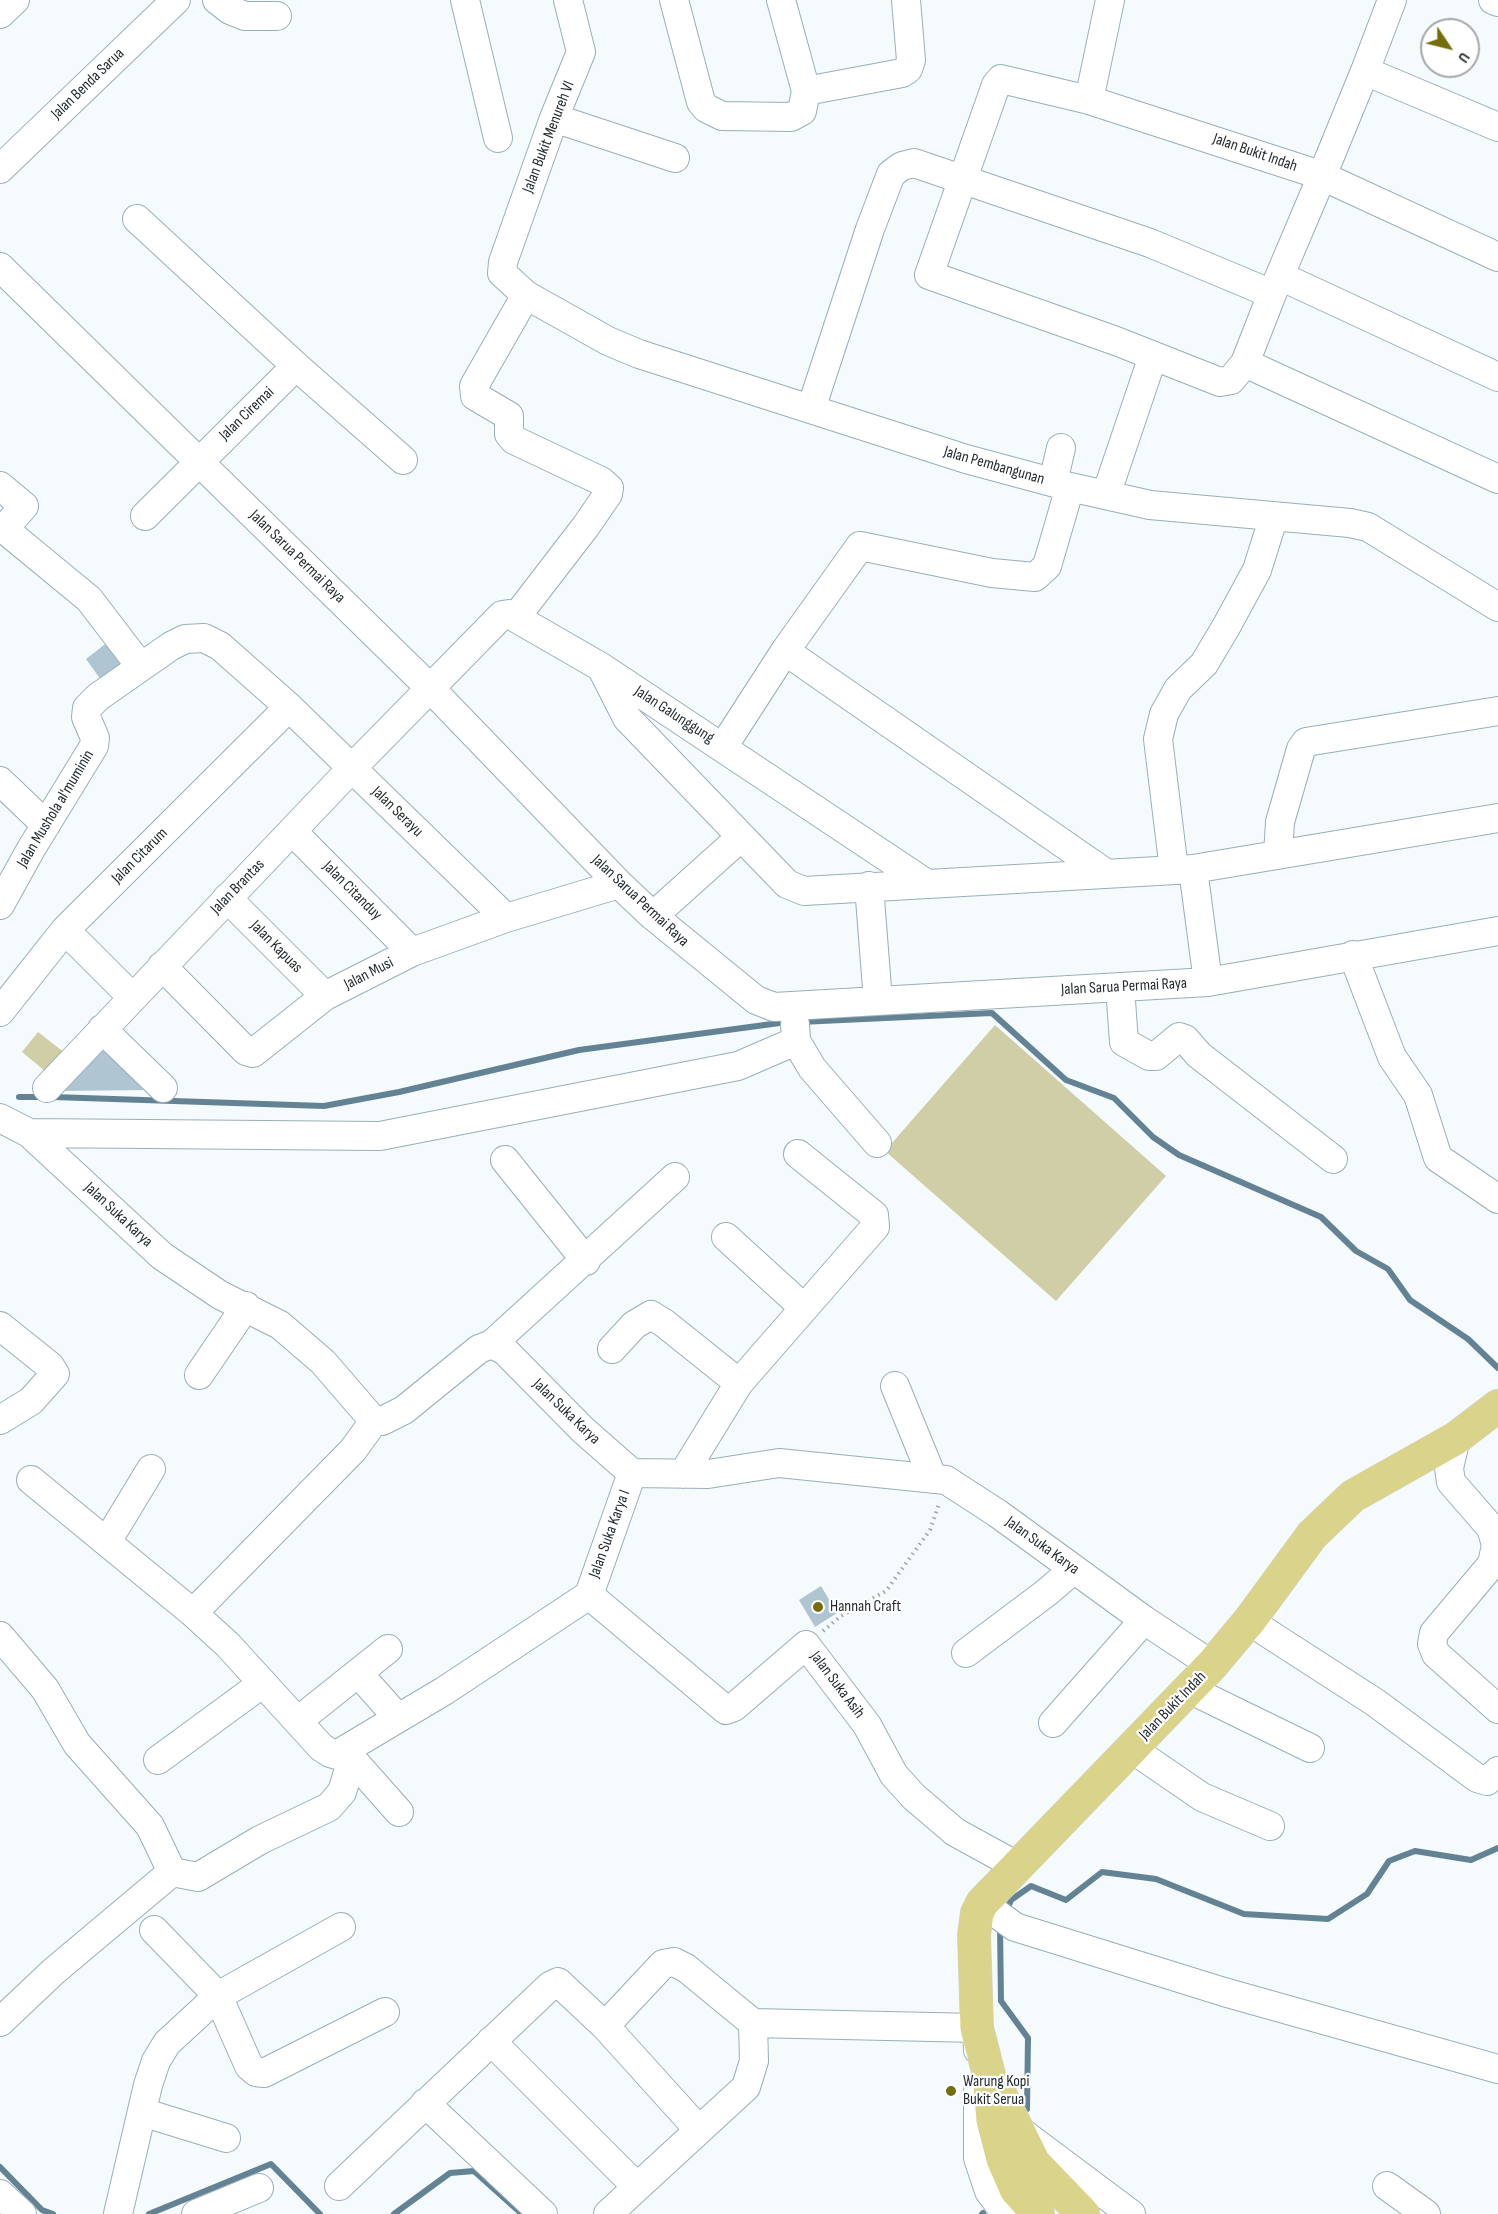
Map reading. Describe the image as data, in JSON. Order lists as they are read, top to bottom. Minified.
{"streets":{"main road":["Jalan Bukit Indah"],"street":["Jalan Benda Sarua","Jalan Bukit Menureh VI","Jalan Ciremai","Jalan Pembangunan","Jalan Sarua Permai Raya","Jalan Galunggung","Jalan Mushola al'muminin","Jalan Serayu","Jalan Citarum","Jalan Brantas","Jalan Citanduy","Jalan Kapuas","Jalan Musi","Jalan Suka Karya","Jalan Suka Karya I","Jalan Suka Asih"]},"crossings":[["Jalan Bukit Menureh VI","Jalan Pembangunan"],["Jalan Bukit Indah","Jalan Suka Karya"],["Jalan Bukit Indah","Jalan Suka Asih"],["Jalan Ciremai","Jalan Sarua Permai Raya"],["Jalan Sarua Permai Raya","Jalan Brantas"],["Jalan Sarua Permai Raya","Jalan Musi"],["Jalan Mushola al'muminin","Jalan Serayu"],["Jalan Mushola al'muminin","Jalan Citarum"],["Jalan Serayu","Jalan Citarum"],["Jalan Serayu","Jalan Brantas"],["Jalan Serayu","Jalan Musi"],["Jalan Brantas","Jalan Citanduy"],["Jalan Brantas","Jalan Kapuas"],["Jalan Brantas","Jalan Musi"],["Jalan Citanduy","Jalan Musi"],["Jalan Kapuas","Jalan Musi"],["Jalan Suka Karya","Jalan Suka Karya I"],["Jalan Suka Karya I","Jalan Suka Asih"]],"places":["Hannah Craft","Warung Kopi Bukit Serua"],"north":"bottom right"}
